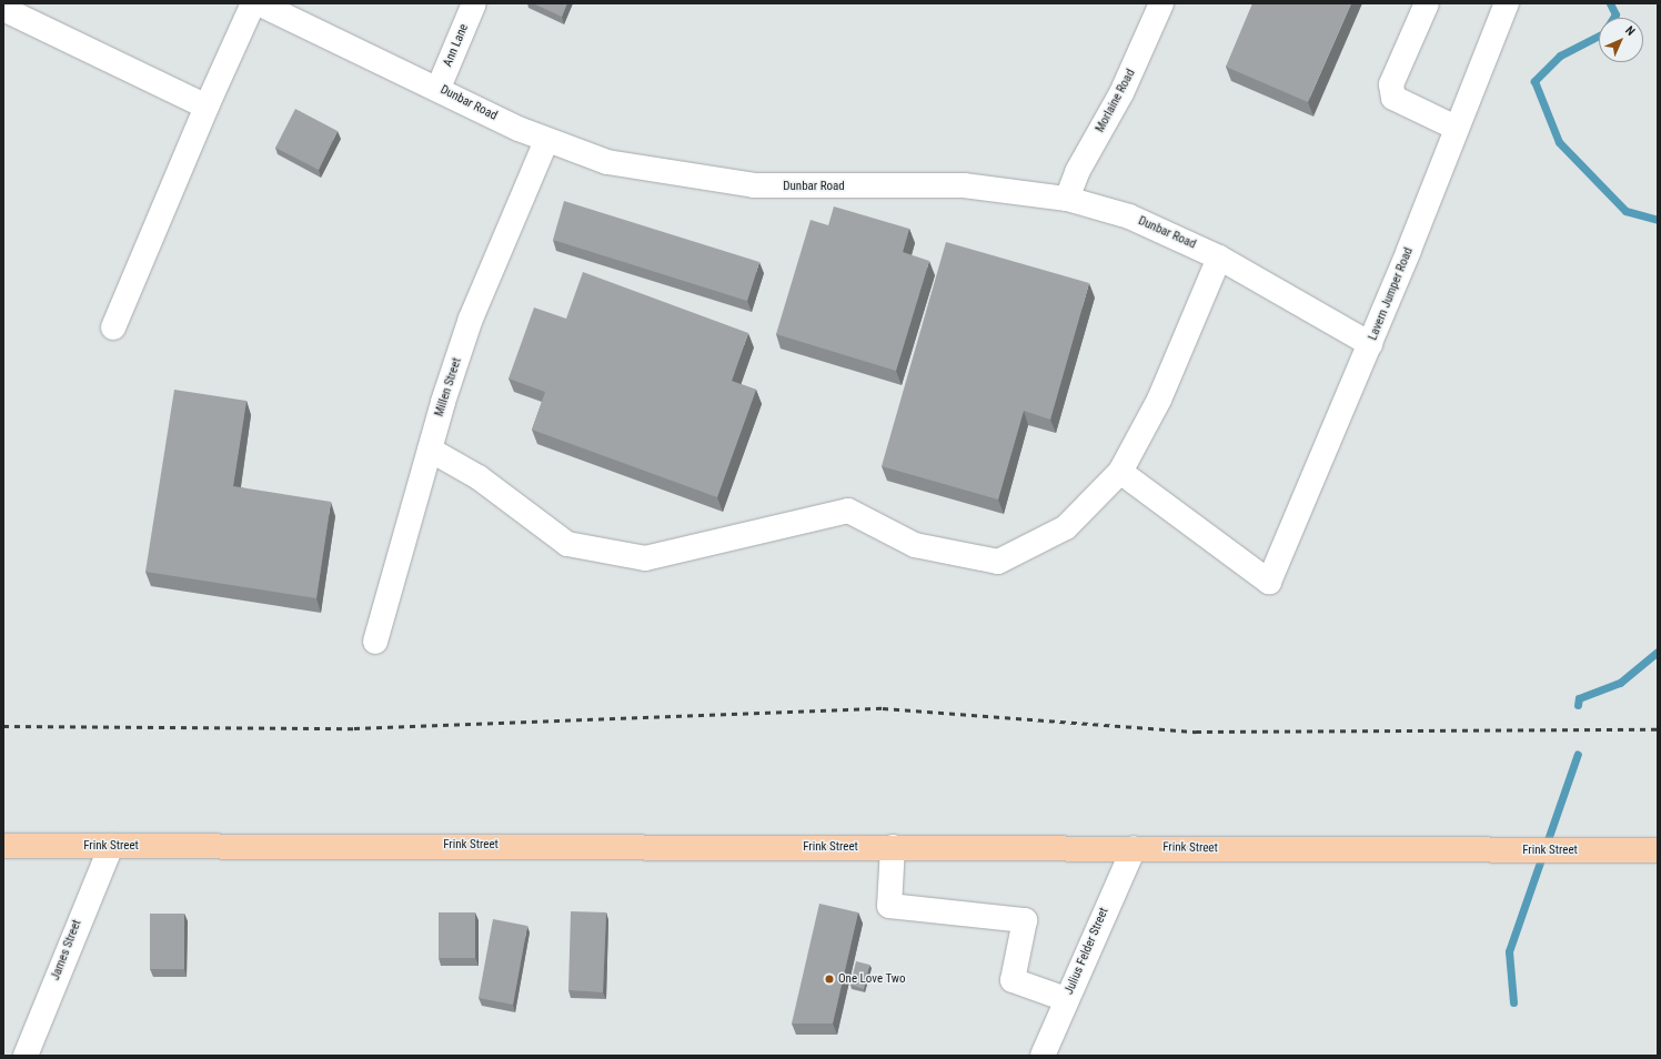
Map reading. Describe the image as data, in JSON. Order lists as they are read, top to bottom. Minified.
{"streets":{"main road":["Frink Street"],"street":["Ann Lane","Morlaine Road","Dunbar Road","Lavern Jumper Road","Millen Street","James Street","Julius Felder Street"]},"crossings":[["Ann Lane","Dunbar Road"],["Morlaine Road","Dunbar Road"],["Dunbar Road","Lavern Jumper Road"],["Dunbar Road","Millen Street"],["Frink Street","James Street"],["Frink Street","Julius Felder Street"]],"places":["One Love Two"],"north":"top right"}
